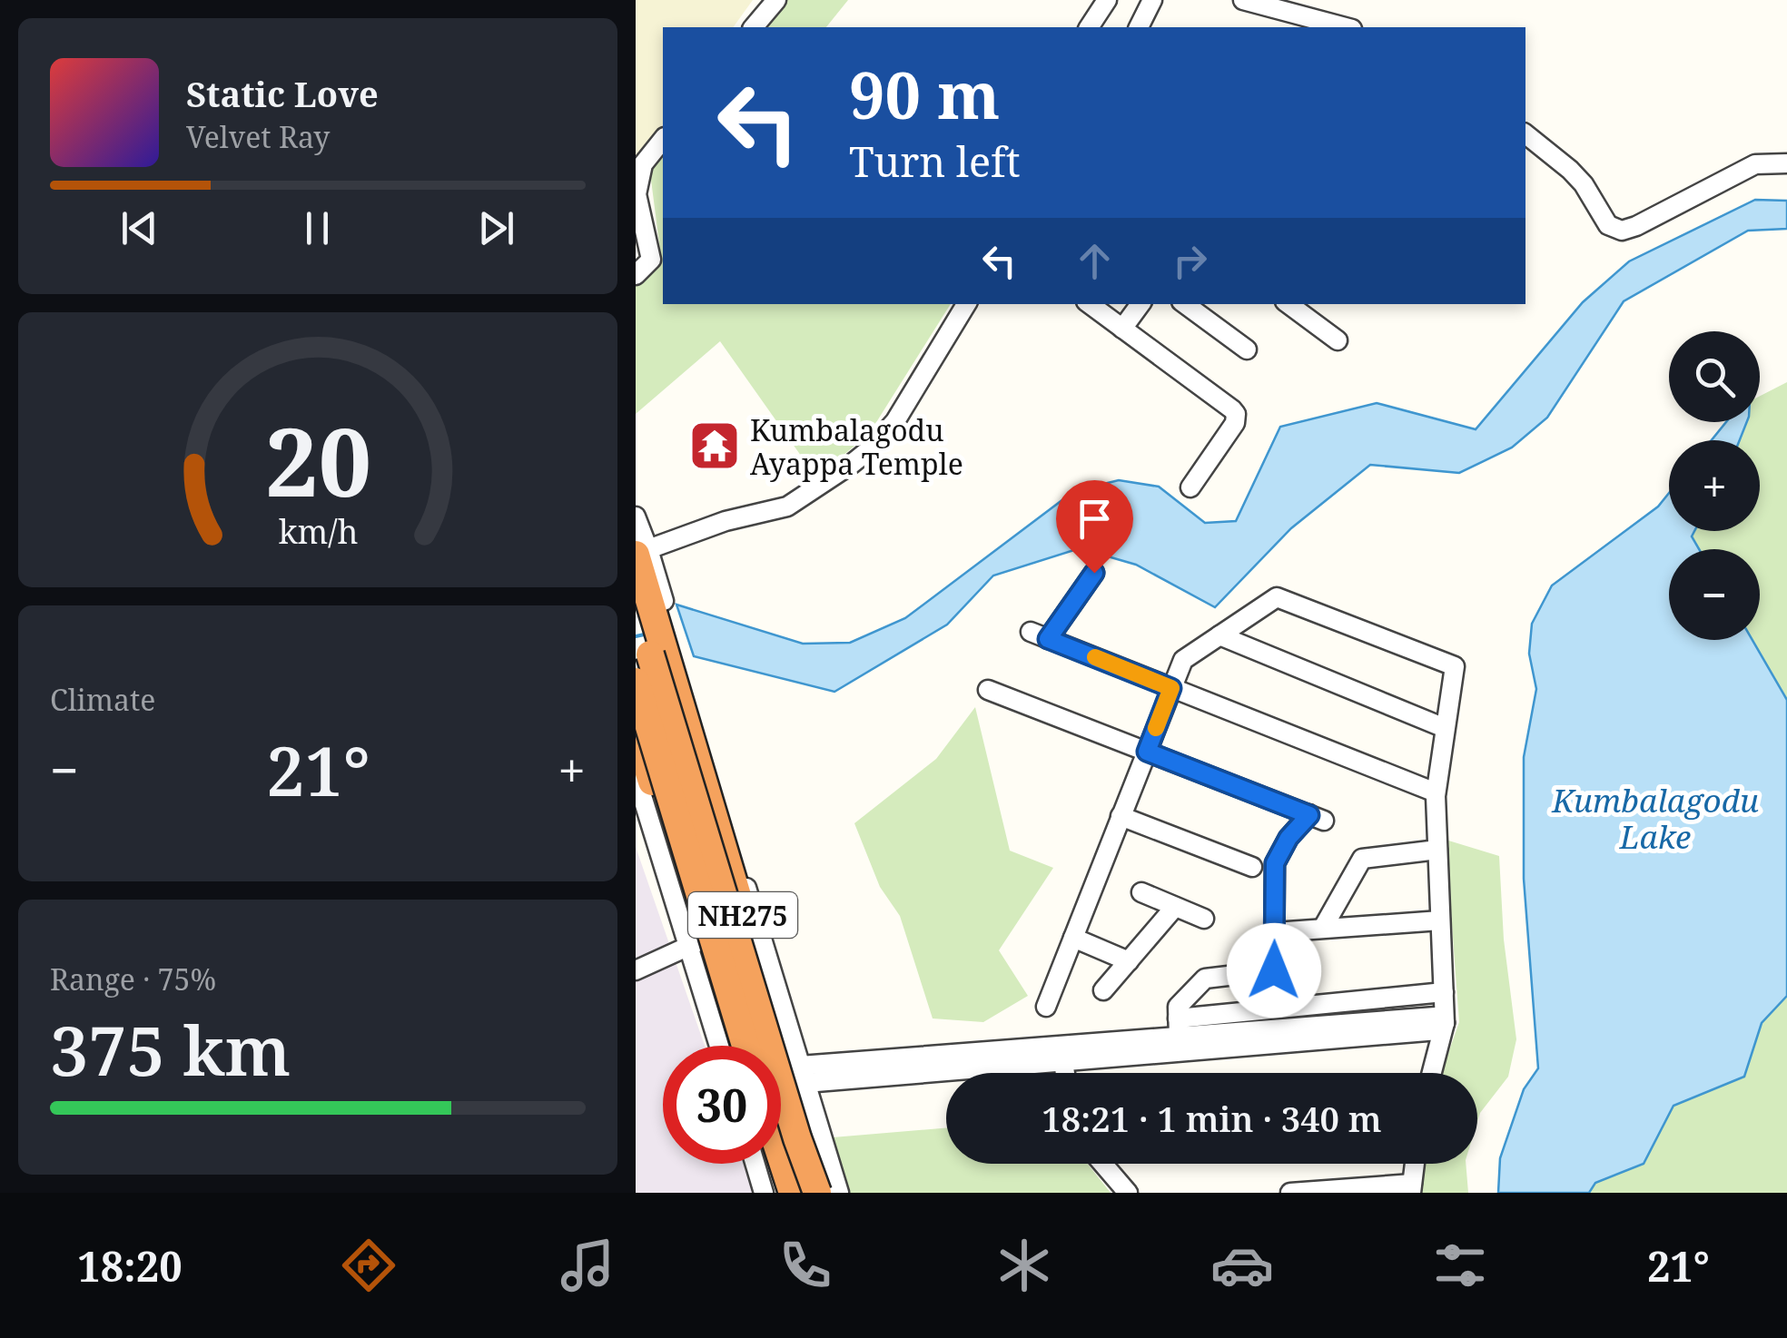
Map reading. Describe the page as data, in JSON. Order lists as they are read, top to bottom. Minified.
{"streets":{"highway":["NH275"]},"water":["Kumbalagodu Lake"],"places":{"temple":["Kumbalagodu Ayappa Temple"]},"page":{"turn":["90 m","Turn left"],"song":["Static Love","Velvet Ray"],"map_buttons":["+","−"],"tile":["Climate",["Range · 75%","375 km"]],"heat":["−","21°","+"],"limit":"30","trip":"18:21 · 1 min · 340 m","tabs":["18:20","21°"],"gauge":["20","km/h"]}}
